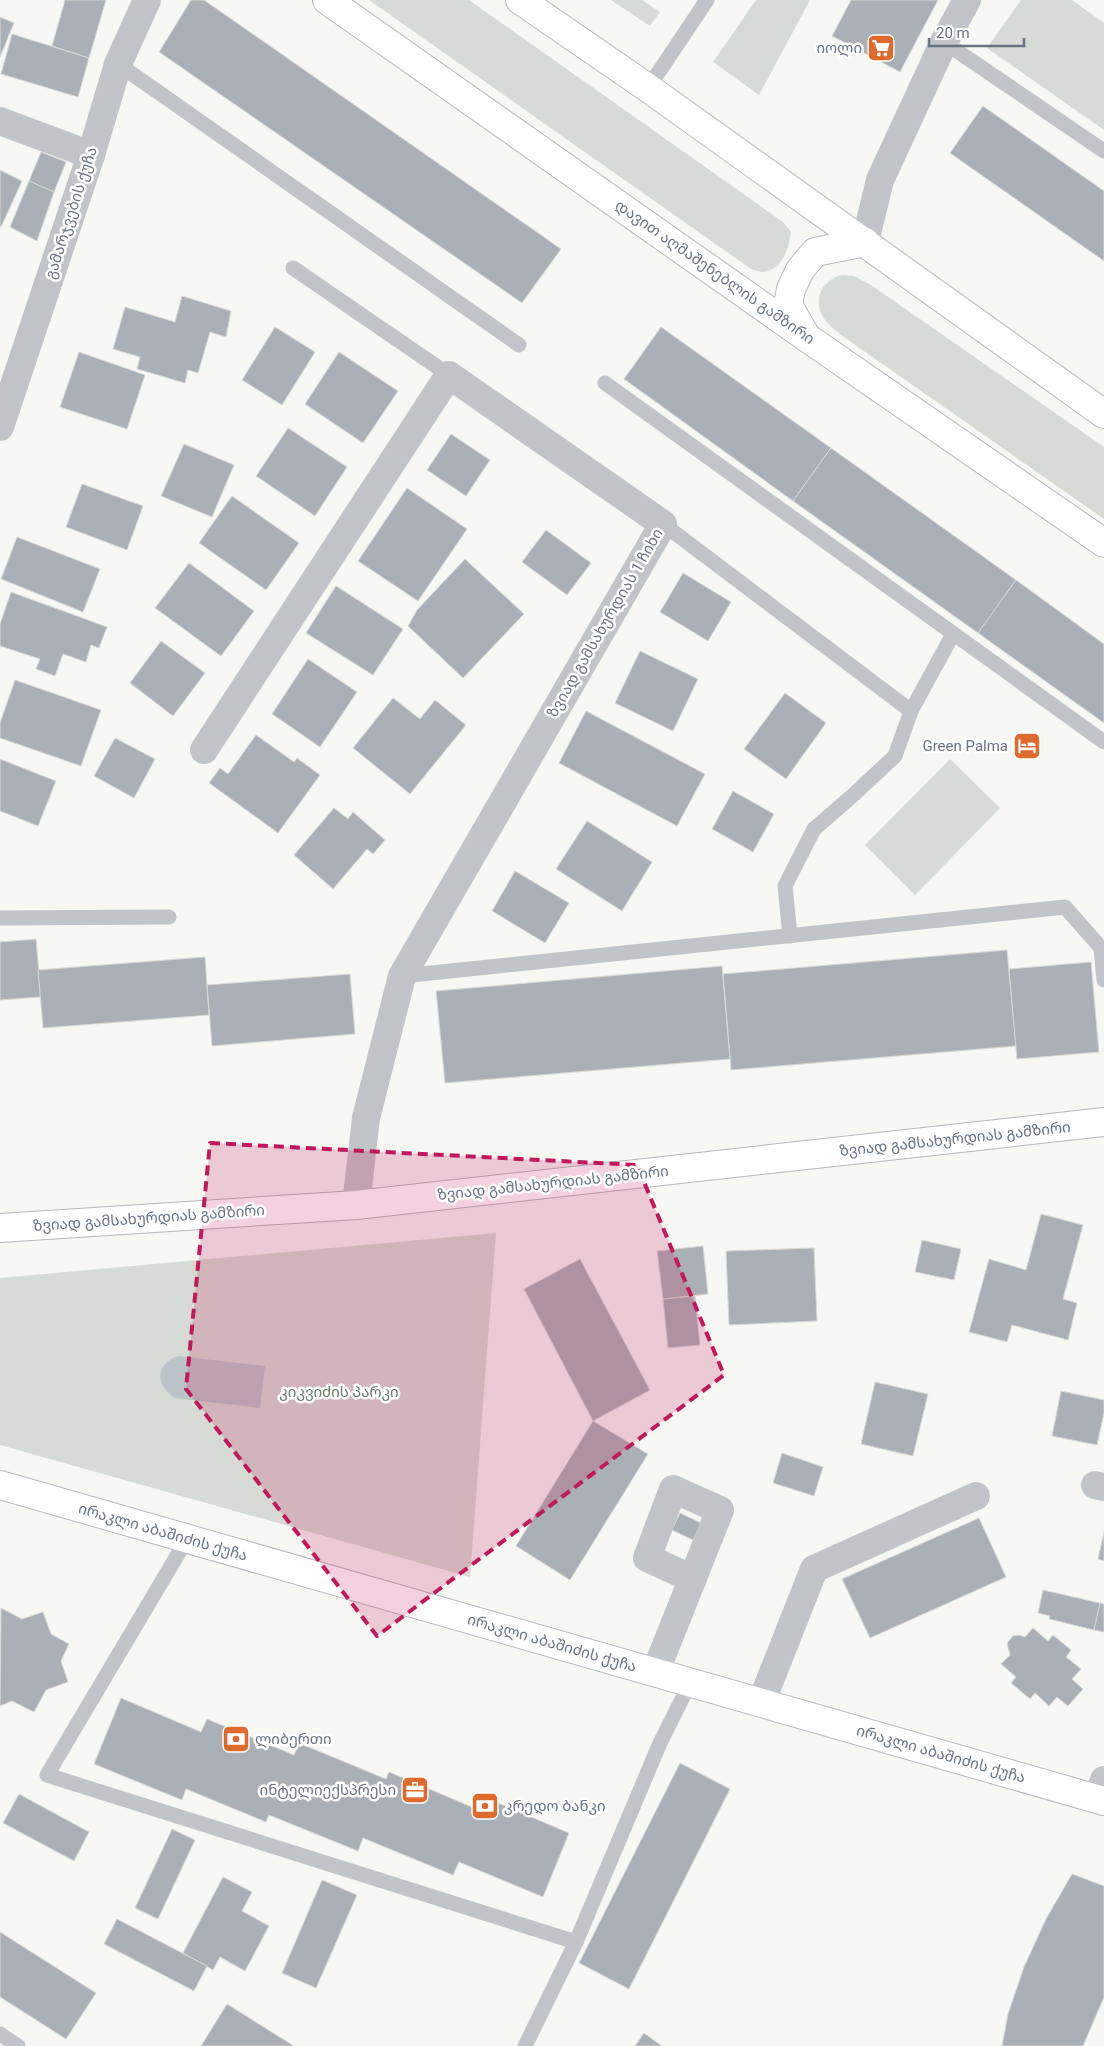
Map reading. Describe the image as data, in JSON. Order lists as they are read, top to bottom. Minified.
{"streets":{"main road":["დავით აღმაშენებლის გამზირი","ზვიად გამსახურდიას გამზირი","ირაკლი აბაშიძის ქუჩა"],"street":["გამარჯვების ქუჩა","ზვიად გამსახურდიას 1 ჩიხი"]},"crossings":[["ზვიად გამსახურდიას 1 ჩიხი","ზვიად გამსახურდიას გამზირი"]],"parks":["კიკვიძის პარკი"],"places":{"supermarket":["იოლი"],"hotel":["Green Palma"],"bank":["ლიბერთი","კრედო ბანკი"],"office":["ინტელიექსპრესი"]},"scale_bar":"20 m"}
